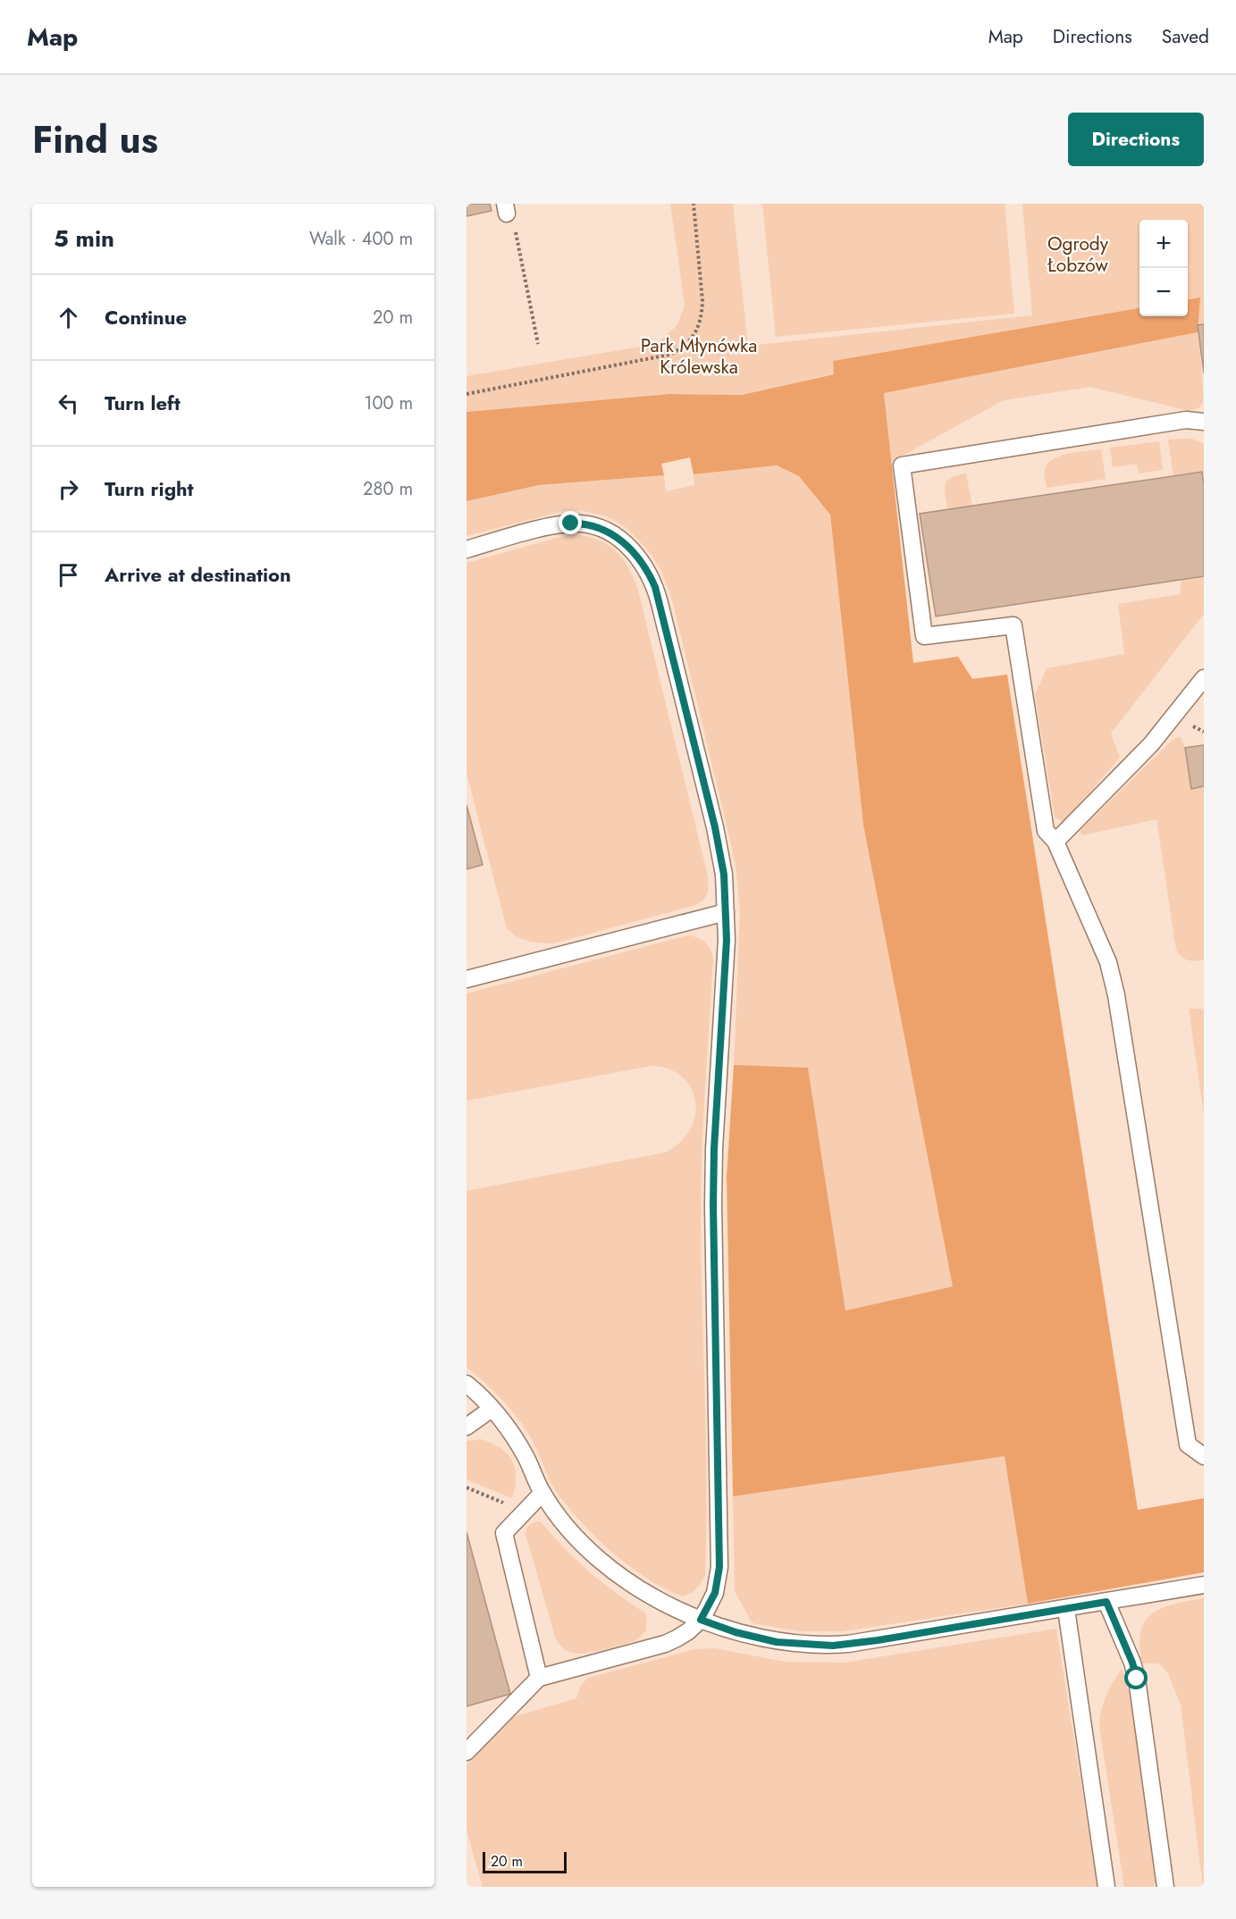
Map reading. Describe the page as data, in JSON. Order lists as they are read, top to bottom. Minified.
{"parks":["Ogrody Łobzów","Park Młynówka Królewska"],"scale_bar":"20 m","page":{"header":"Map","nav":["Map","Directions","Saved"],"title":"Find us","buttons":"Directions","heading":["5 min","Walk · 400 m"],"map_buttons":["+","−"],"list":[["Continue","20 m"],["Turn left","100 m"],["Turn right","280 m"],"Arrive at destination"],"scale":"20 m"}}
